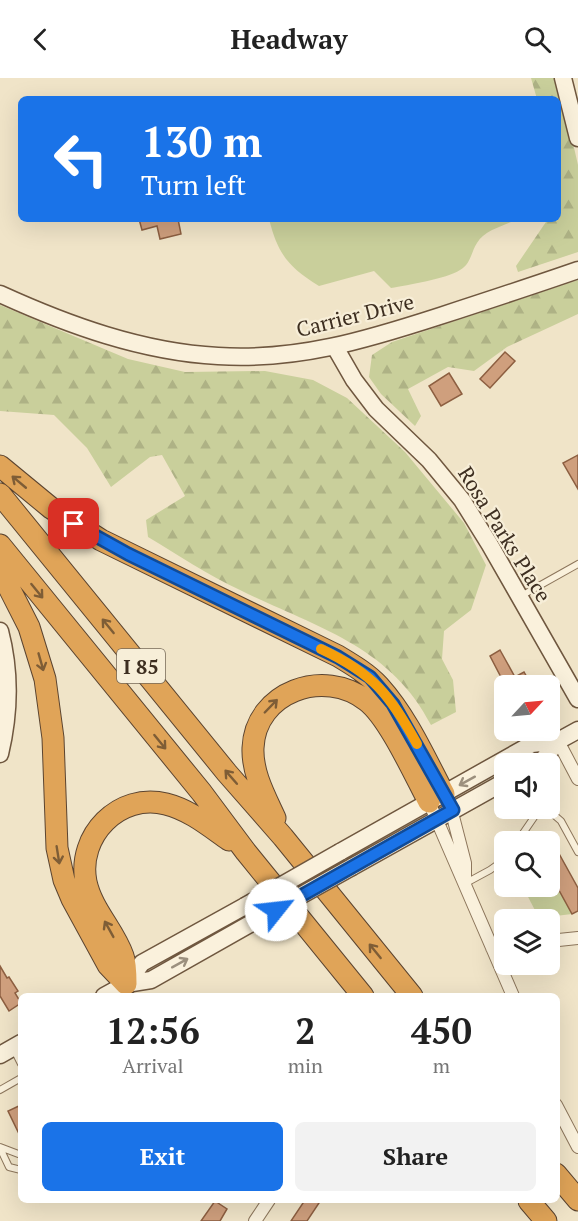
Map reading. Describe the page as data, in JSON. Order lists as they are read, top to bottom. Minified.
{"streets":{"highway":["I 85"],"street":["Carrier Drive","Rosa Parks Place"]},"crossings":[["Carrier Drive","Rosa Parks Place"]],"north":"top right","page":{"header":"Headway","turn":["130 m","Turn left"],"eta":["12:56","Arrival","2","min","450","m"],"buttons":["Exit","Share"]}}
